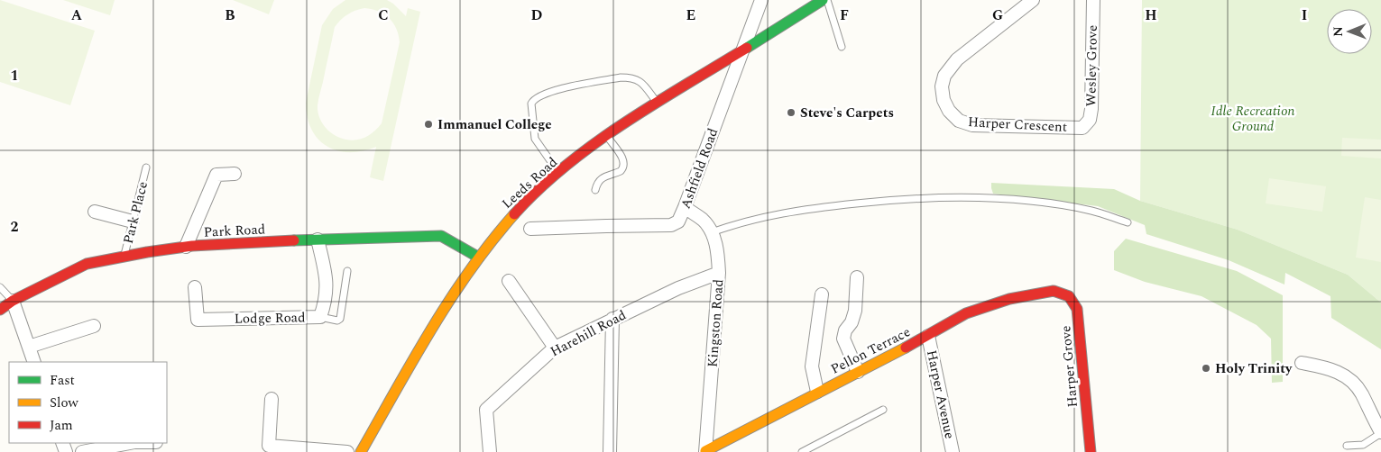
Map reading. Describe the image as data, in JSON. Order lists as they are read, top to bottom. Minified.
{"streets":{"street":["Wesley Grove","Harper Crescent","Ashfield Road","Leeds Road","Park Road","Lodge Road","Kingston Road","Harehill Road","Pellon Terrace","Harper Grove","Harper Avenue"],"lane":["Park Place"]},"crossings":[["Wesley Grove","Harper Crescent"],["Ashfield Road","Leeds Road"],["Ashfield Road","Kingston Road"],["Leeds Road","Park Road"],["Park Place","Park Road"],["Park Road","Lodge Road"],["Kingston Road","Harehill Road"],["Kingston Road","Pellon Terrace"],["Pellon Terrace","Harper Grove"],["Pellon Terrace","Harper Avenue"]],"parks":["Idle Recreation Ground"],"places":["Steve's Carpets","Immanuel College","Holy Trinity"],"legend":["Fast","Slow","Jam"],"north":"left","grid":{"columns":["A","B","C","D","E","F","G","H","I"],"rows":["1","2"]}}
